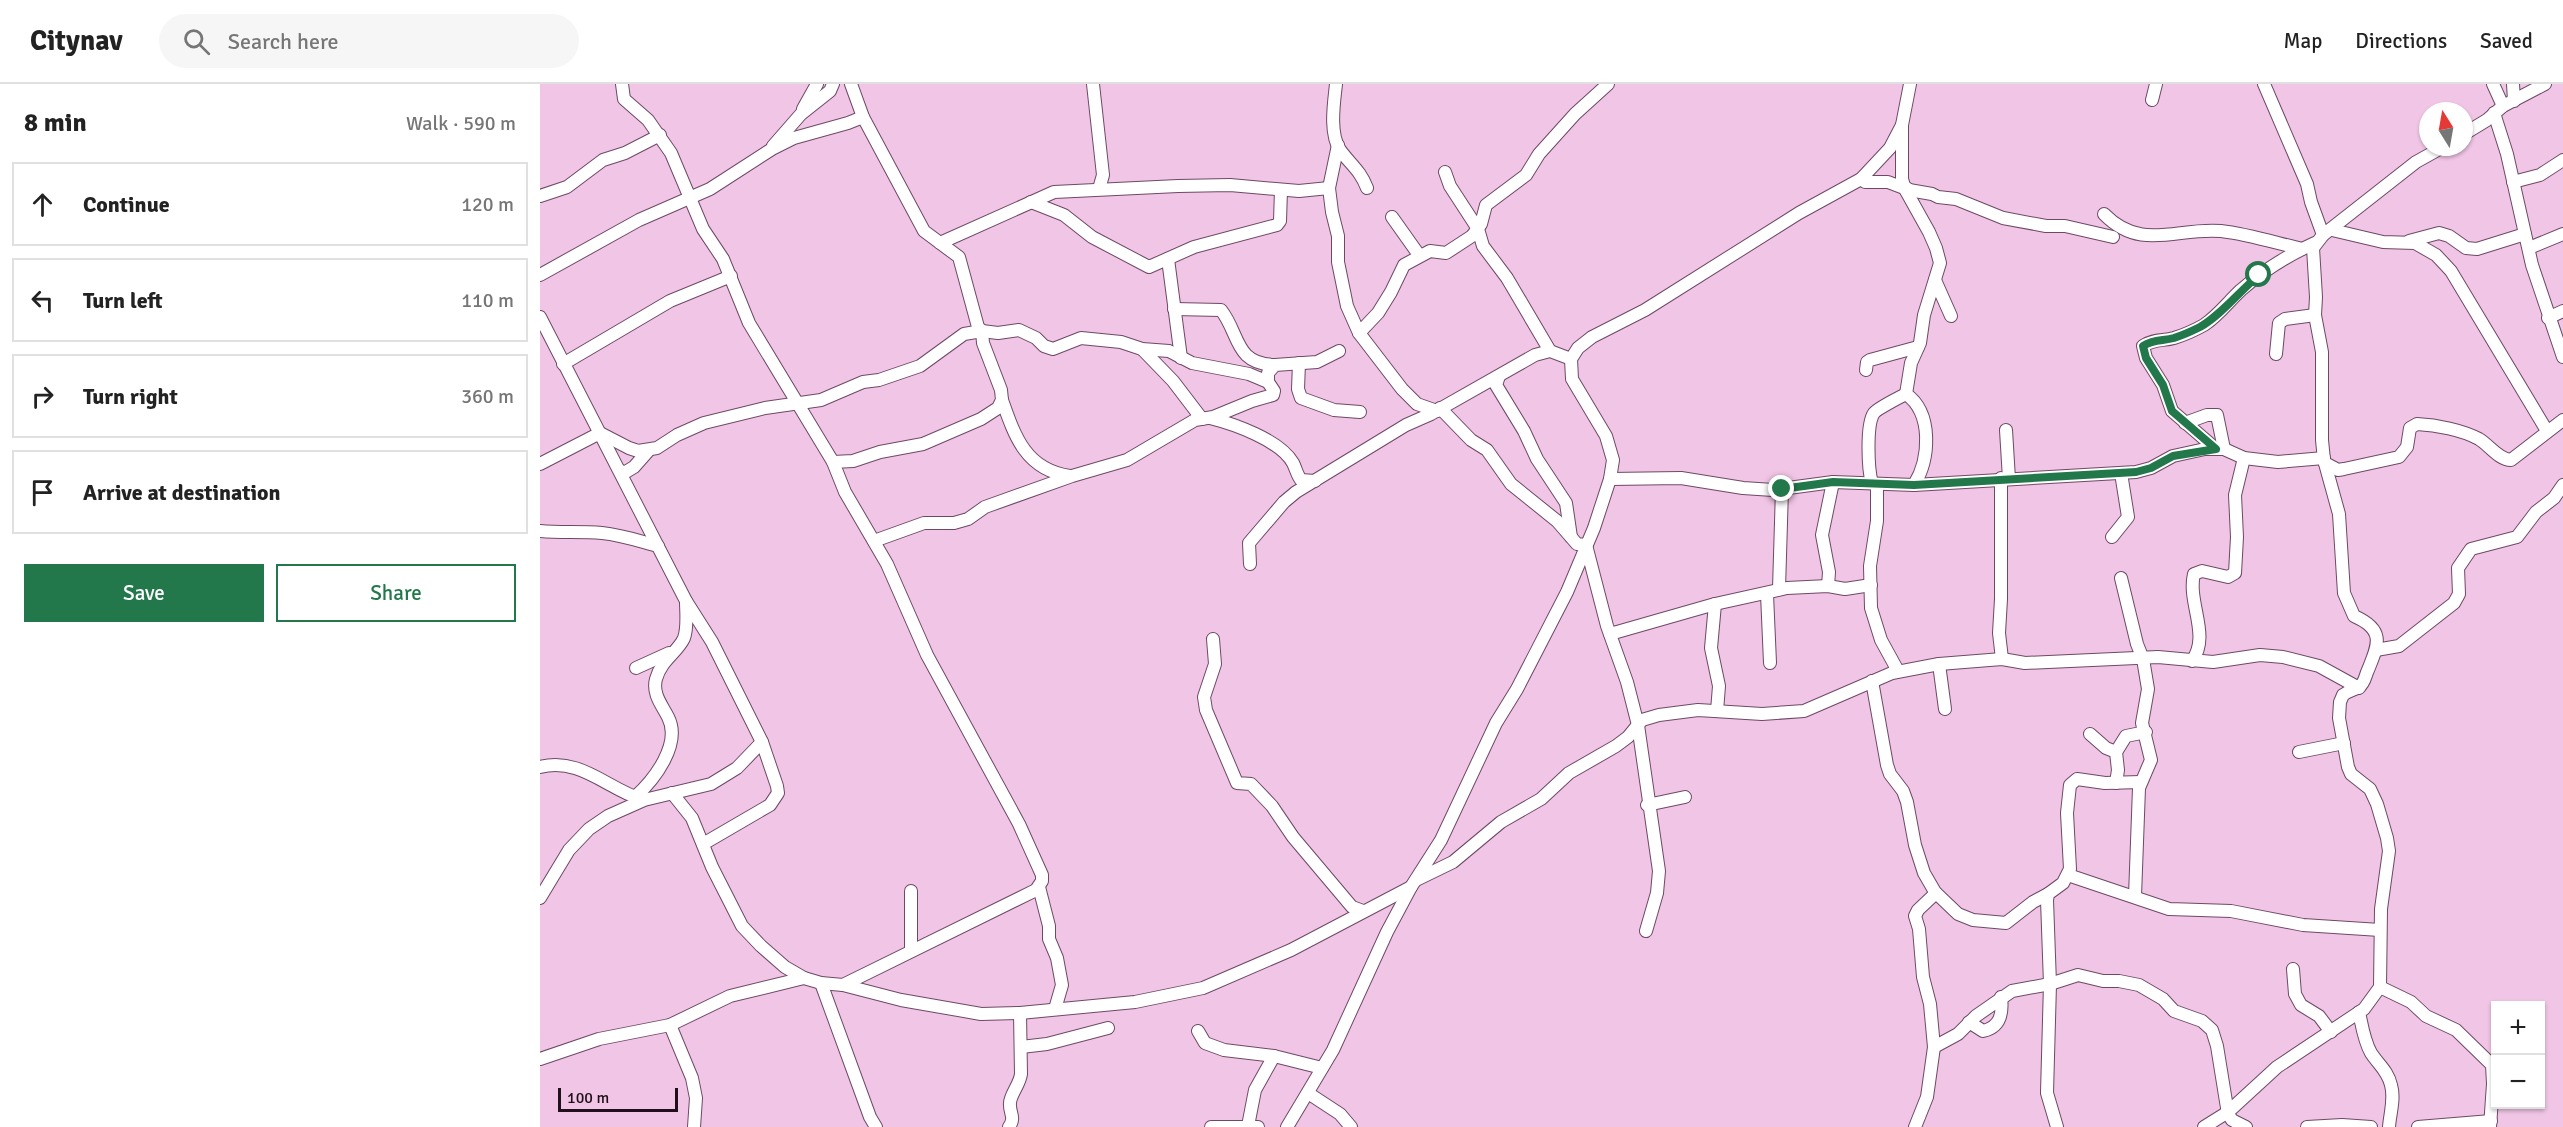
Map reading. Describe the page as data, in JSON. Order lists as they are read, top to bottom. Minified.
{"scale_bar":"100 m","north":"top","page":{"header":"Citynav","search":"Search here","nav":["Map","Directions","Saved"],"heading":["8 min","Walk · 590 m"],"list":[["Continue","120 m"],["Turn left","110 m"],["Turn right","360 m"],"Arrive at destination"],"buttons":["Save","Share"],"map_buttons":["+","−"],"scale":"100 m"}}
